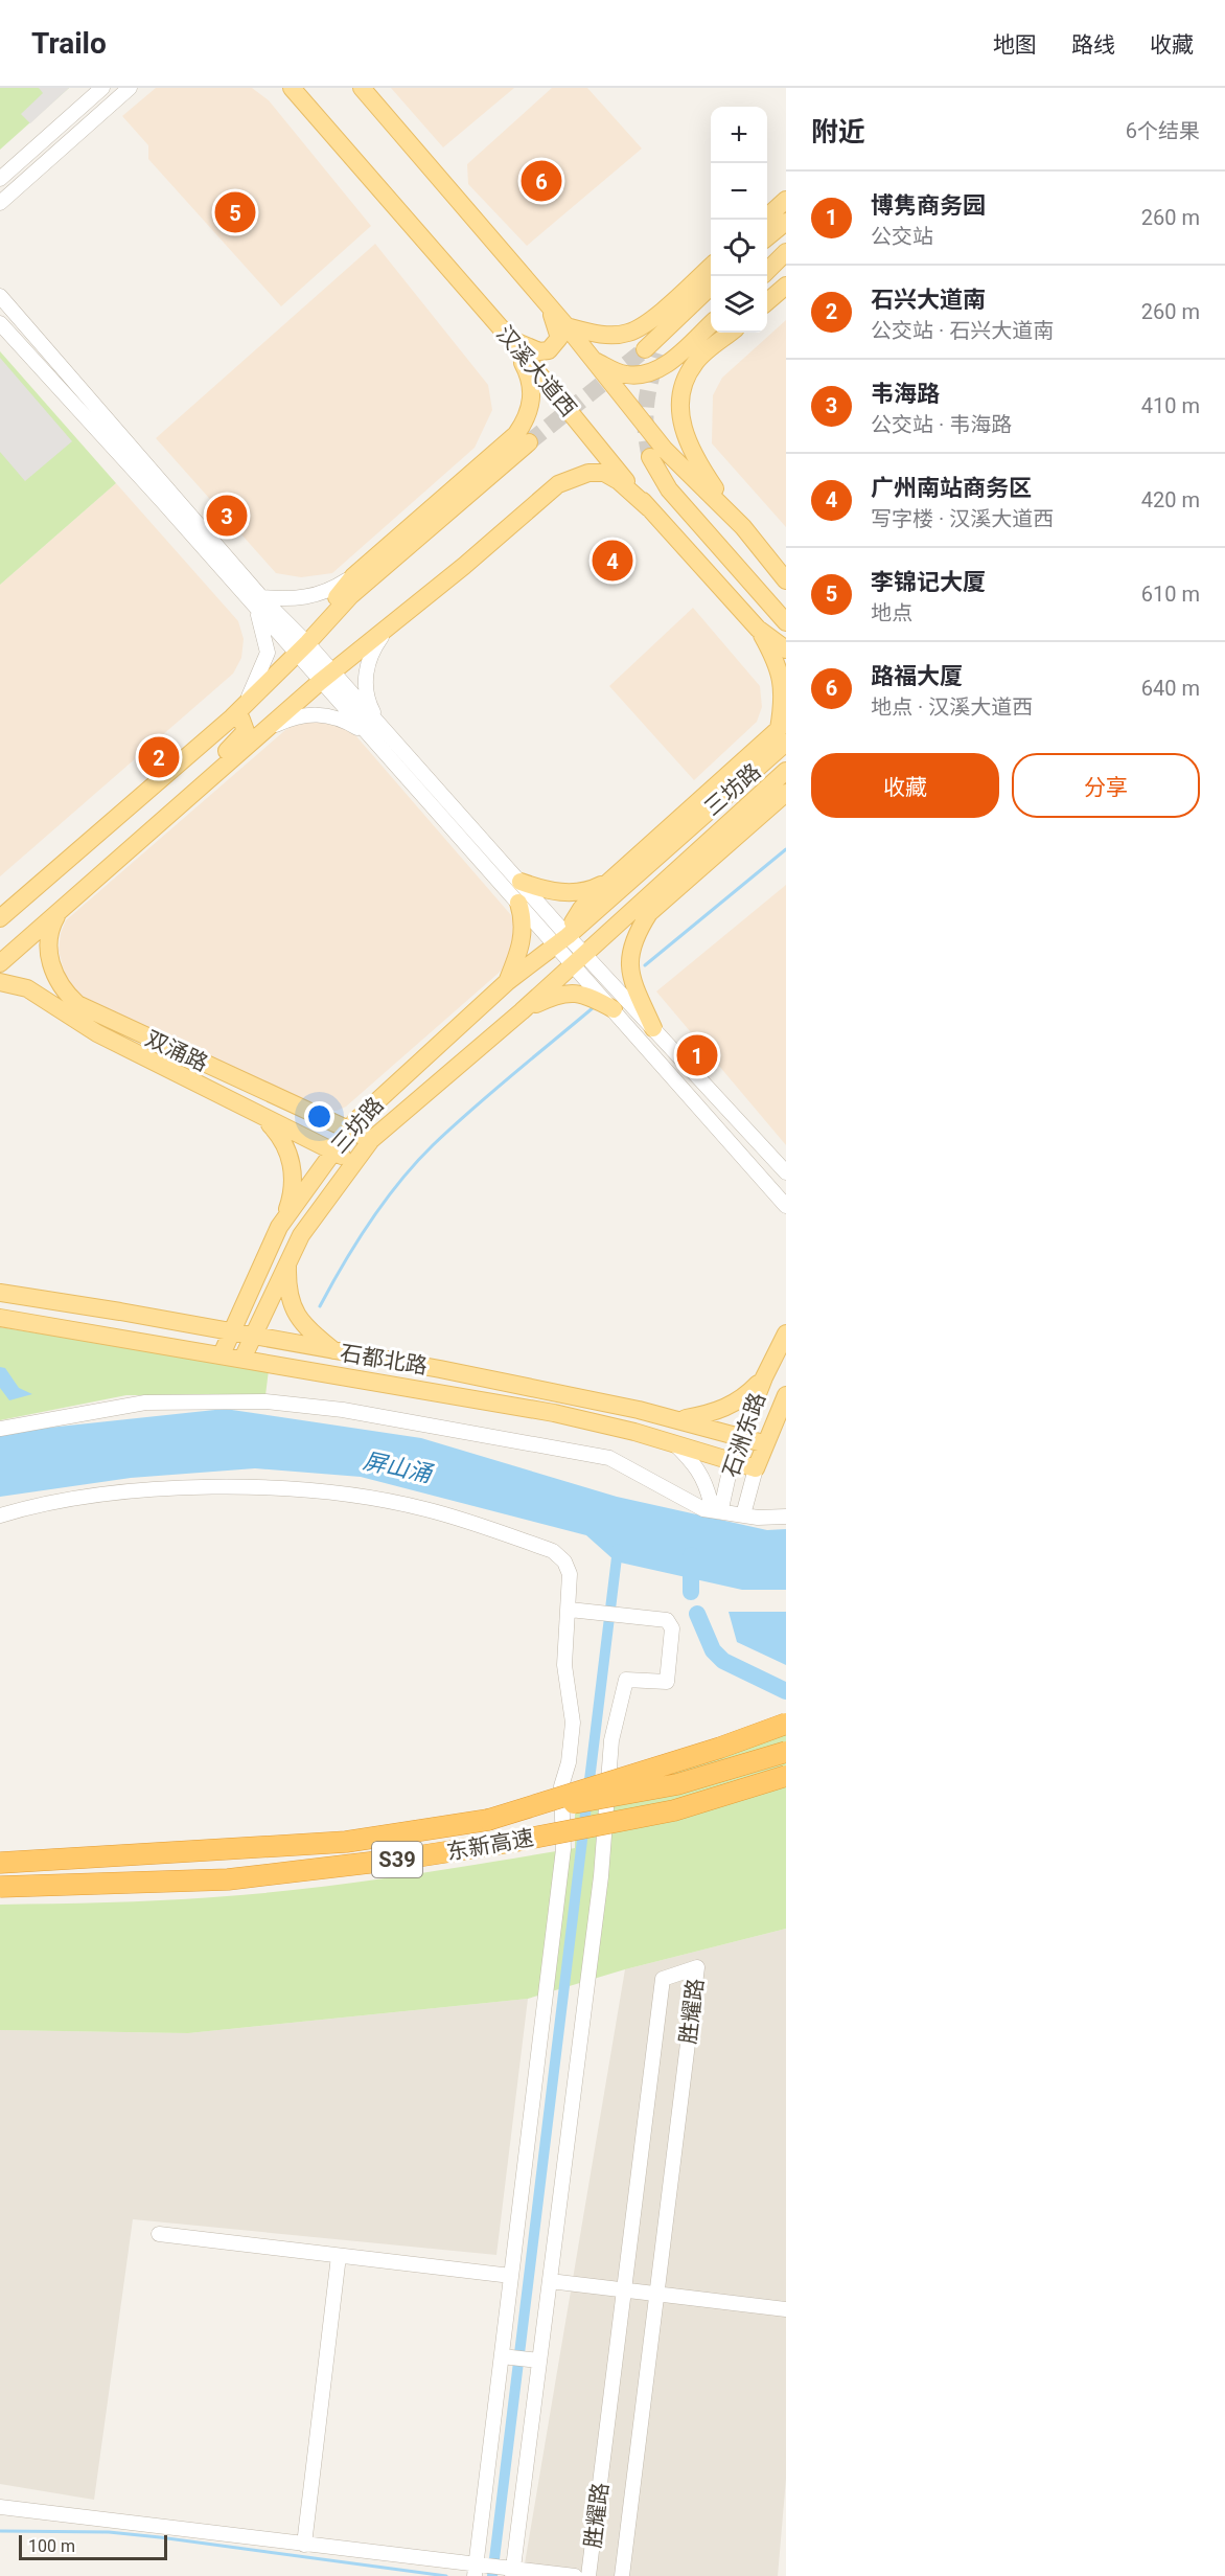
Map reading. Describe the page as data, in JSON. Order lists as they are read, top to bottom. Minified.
{"streets":{"highway":["东新高速","S39"],"main road":["汉溪大道西","三坊路","双涌路","石都北路","石洲东路"],"street":["胜耀路"]},"crossings":[["三坊路","双涌路"],["三坊路","石都北路"],["石都北路","石洲东路"]],"water":["屏山涌"],"scale_bar":"100 m","page":{"header":"Trailo","nav":["地图","路线","收藏"],"heading":["附近","6个结果"],"map_buttons":["+","−"],"pins":["6","5","3","4","2","1"],"list":[{"mark":"1","name":"博隽商务园","note":"公交站","value":"260 m"},{"mark":"2","name":"石兴大道南","note":"公交站 · 石兴大道南","value":"260 m"},{"mark":"3","name":"韦海路","note":"公交站 · 韦海路","value":"410 m"},{"mark":"4","name":"广州南站商务区","note":"写字楼 · 汉溪大道西","value":"420 m"},{"mark":"5","name":"李锦记大厦","note":"地点","value":"610 m"},{"mark":"6","name":"路福大厦","note":"地点 · 汉溪大道西","value":"640 m"}],"buttons":["收藏","分享"],"scale":"100 m"}}
